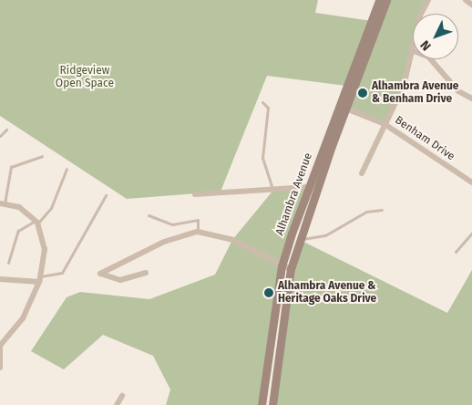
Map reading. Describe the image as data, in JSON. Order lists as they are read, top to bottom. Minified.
{"streets":{"main road":["Alhambra Avenue"],"street":["Benham Drive"]},"crossings":[["Benham Drive","Alhambra Avenue"]],"parks":["Ridgeview Open Space"],"places":["Alhambra Avenue & Benham Drive","Alhambra Avenue & Heritage Oaks Drive"],"north":"bottom left"}
